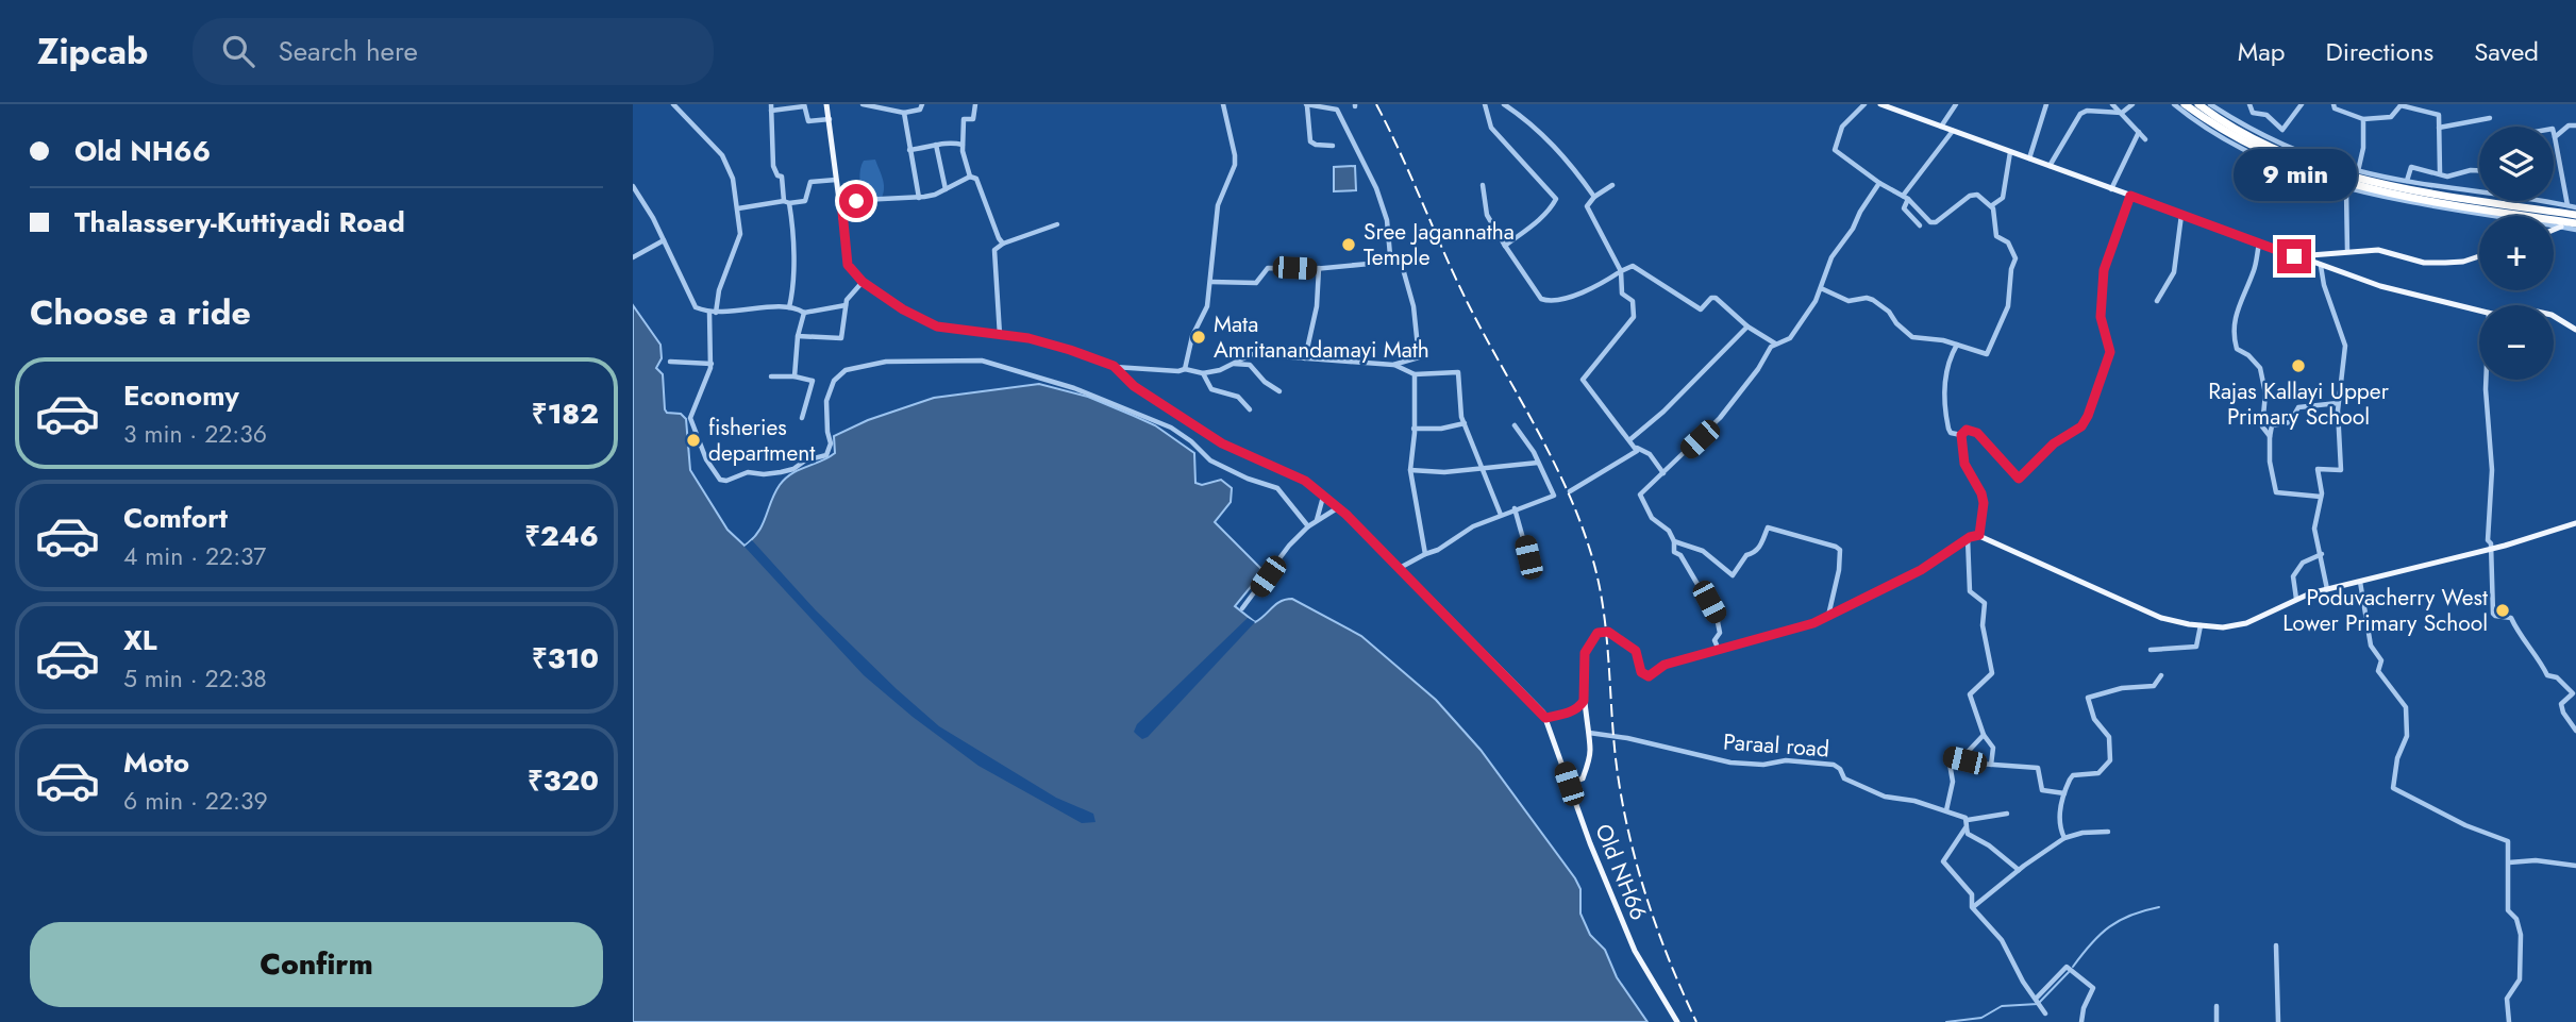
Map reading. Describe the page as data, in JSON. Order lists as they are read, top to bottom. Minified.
{"streets":{"main road":["Old NH66"],"street":["Paraal road"]},"places":["Sree Jagannatha Temple","Mata Amritanandamayi Math","Rajas Kallayi Upper Primary School","fisheries department","Poduvacherry West Lower Primary School"],"page":{"header":"Zipcab","search":"Search here","nav":["Map","Directions","Saved"],"banner":["Old NH66","Thalassery-Kuttiyadi Road"],"map_buttons":["+","−"],"bubble":"9 min","heading":"Choose a ride","list":[{"name":"Economy","note":"3 min · 22:36","value":"₹182"},{"name":"Comfort","note":"4 min · 22:37","value":"₹246"},{"name":"XL","note":"5 min · 22:38","value":"₹310"},{"name":"Moto","note":"6 min · 22:39","value":"₹320"}],"buttons":"Confirm"}}
